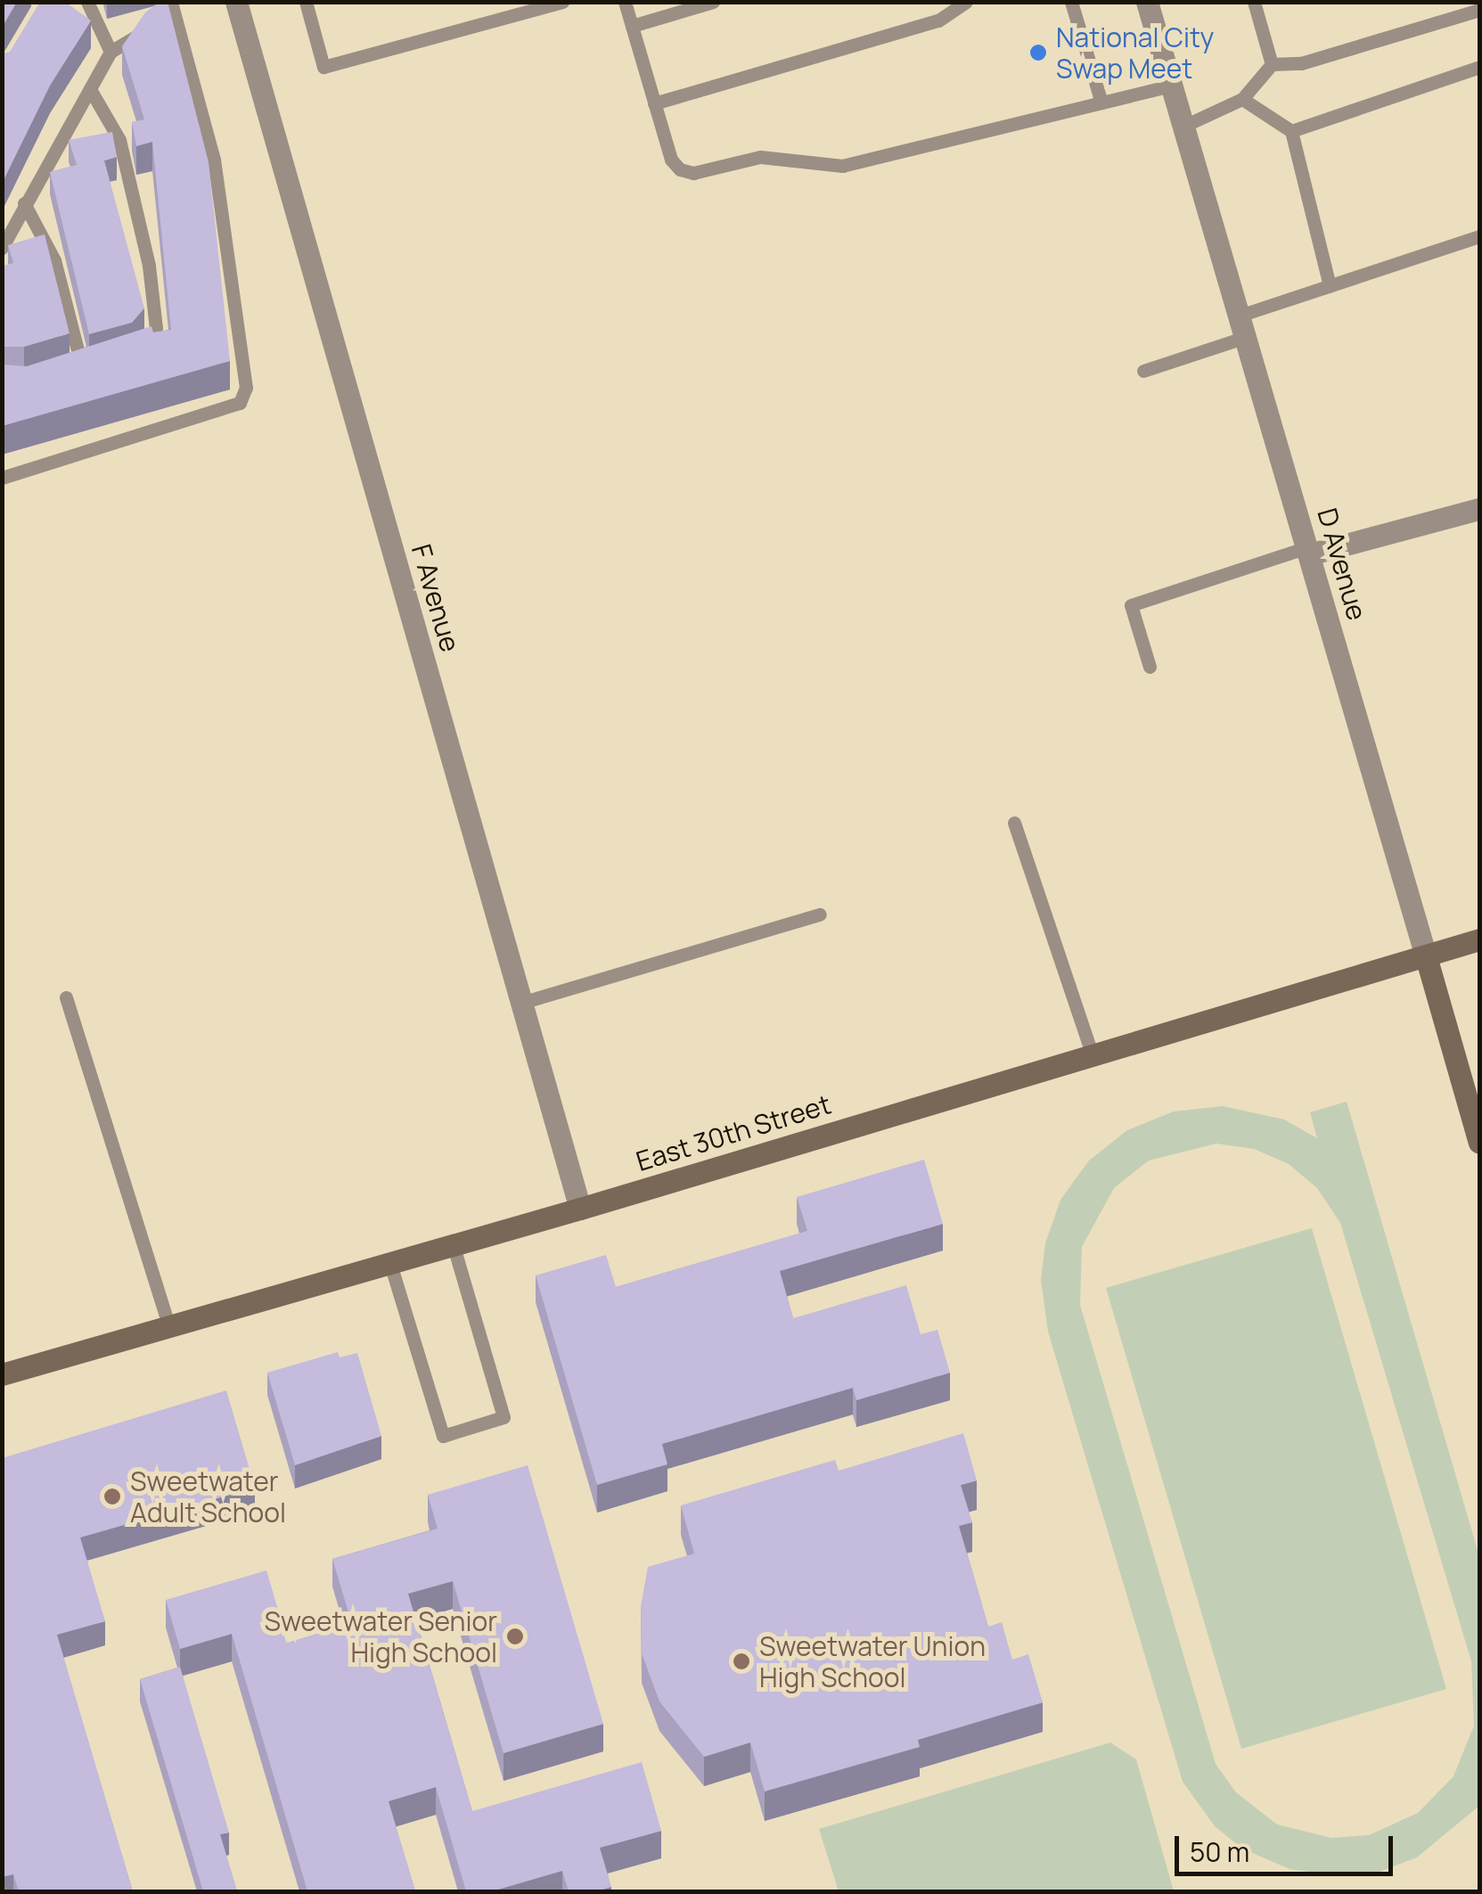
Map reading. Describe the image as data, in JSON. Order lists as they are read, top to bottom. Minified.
{"streets":{"main road":["D Avenue","East 30th Street"],"street":["F Avenue"]},"crossings":[["D Avenue","East 30th Street"],["F Avenue","East 30th Street"]],"places":["National City Swap Meet","Sweetwater Adult School","Sweetwater Senior High School","Sweetwater Union High School"],"scale_bar":"50 m"}
